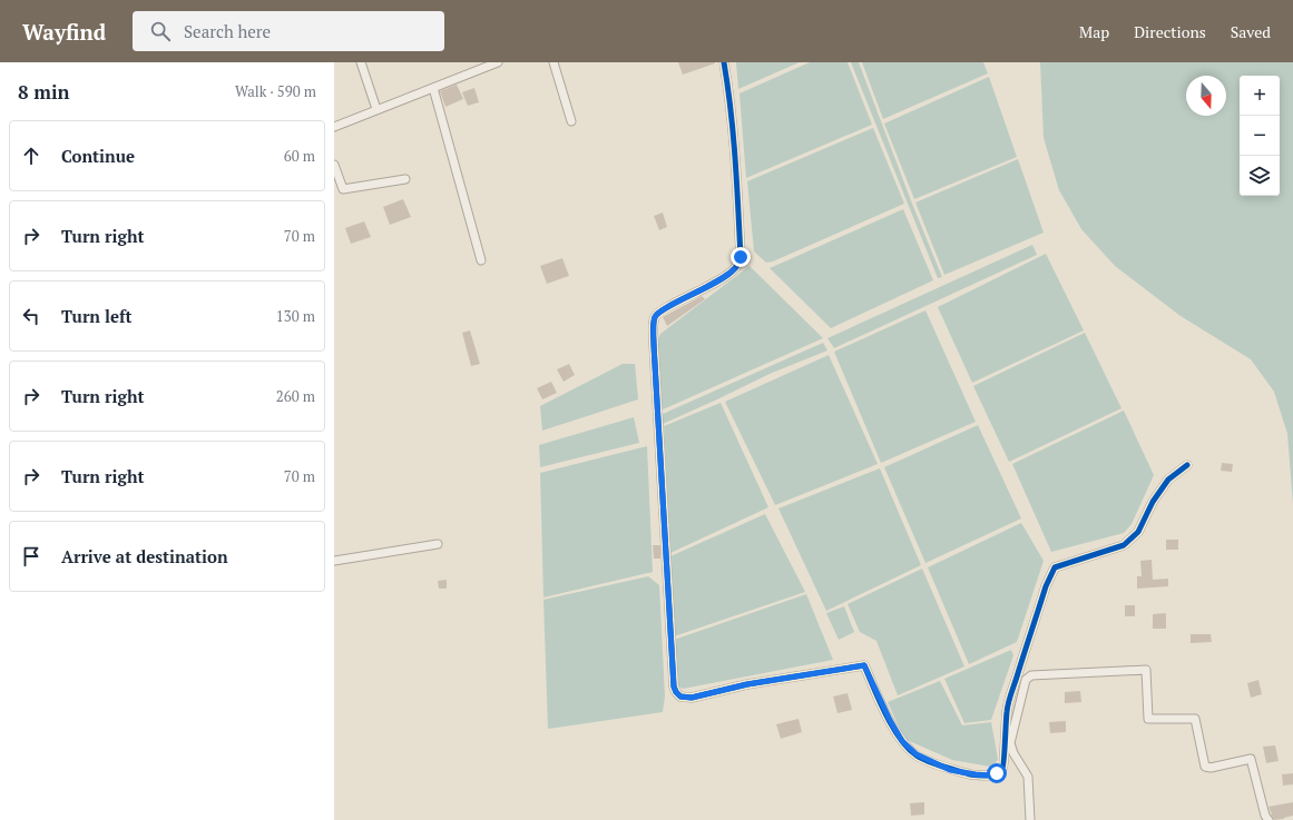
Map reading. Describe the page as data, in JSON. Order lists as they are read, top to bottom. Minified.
{"north":"bottom","page":{"header":"Wayfind","search":"Search here","nav":["Map","Directions","Saved"],"heading":["8 min","Walk · 590 m"],"map_buttons":["+","−"],"list":[["Continue","60 m"],["Turn right","70 m"],["Turn left","130 m"],["Turn right","260 m"],["Turn right","70 m"],"Arrive at destination"]}}
